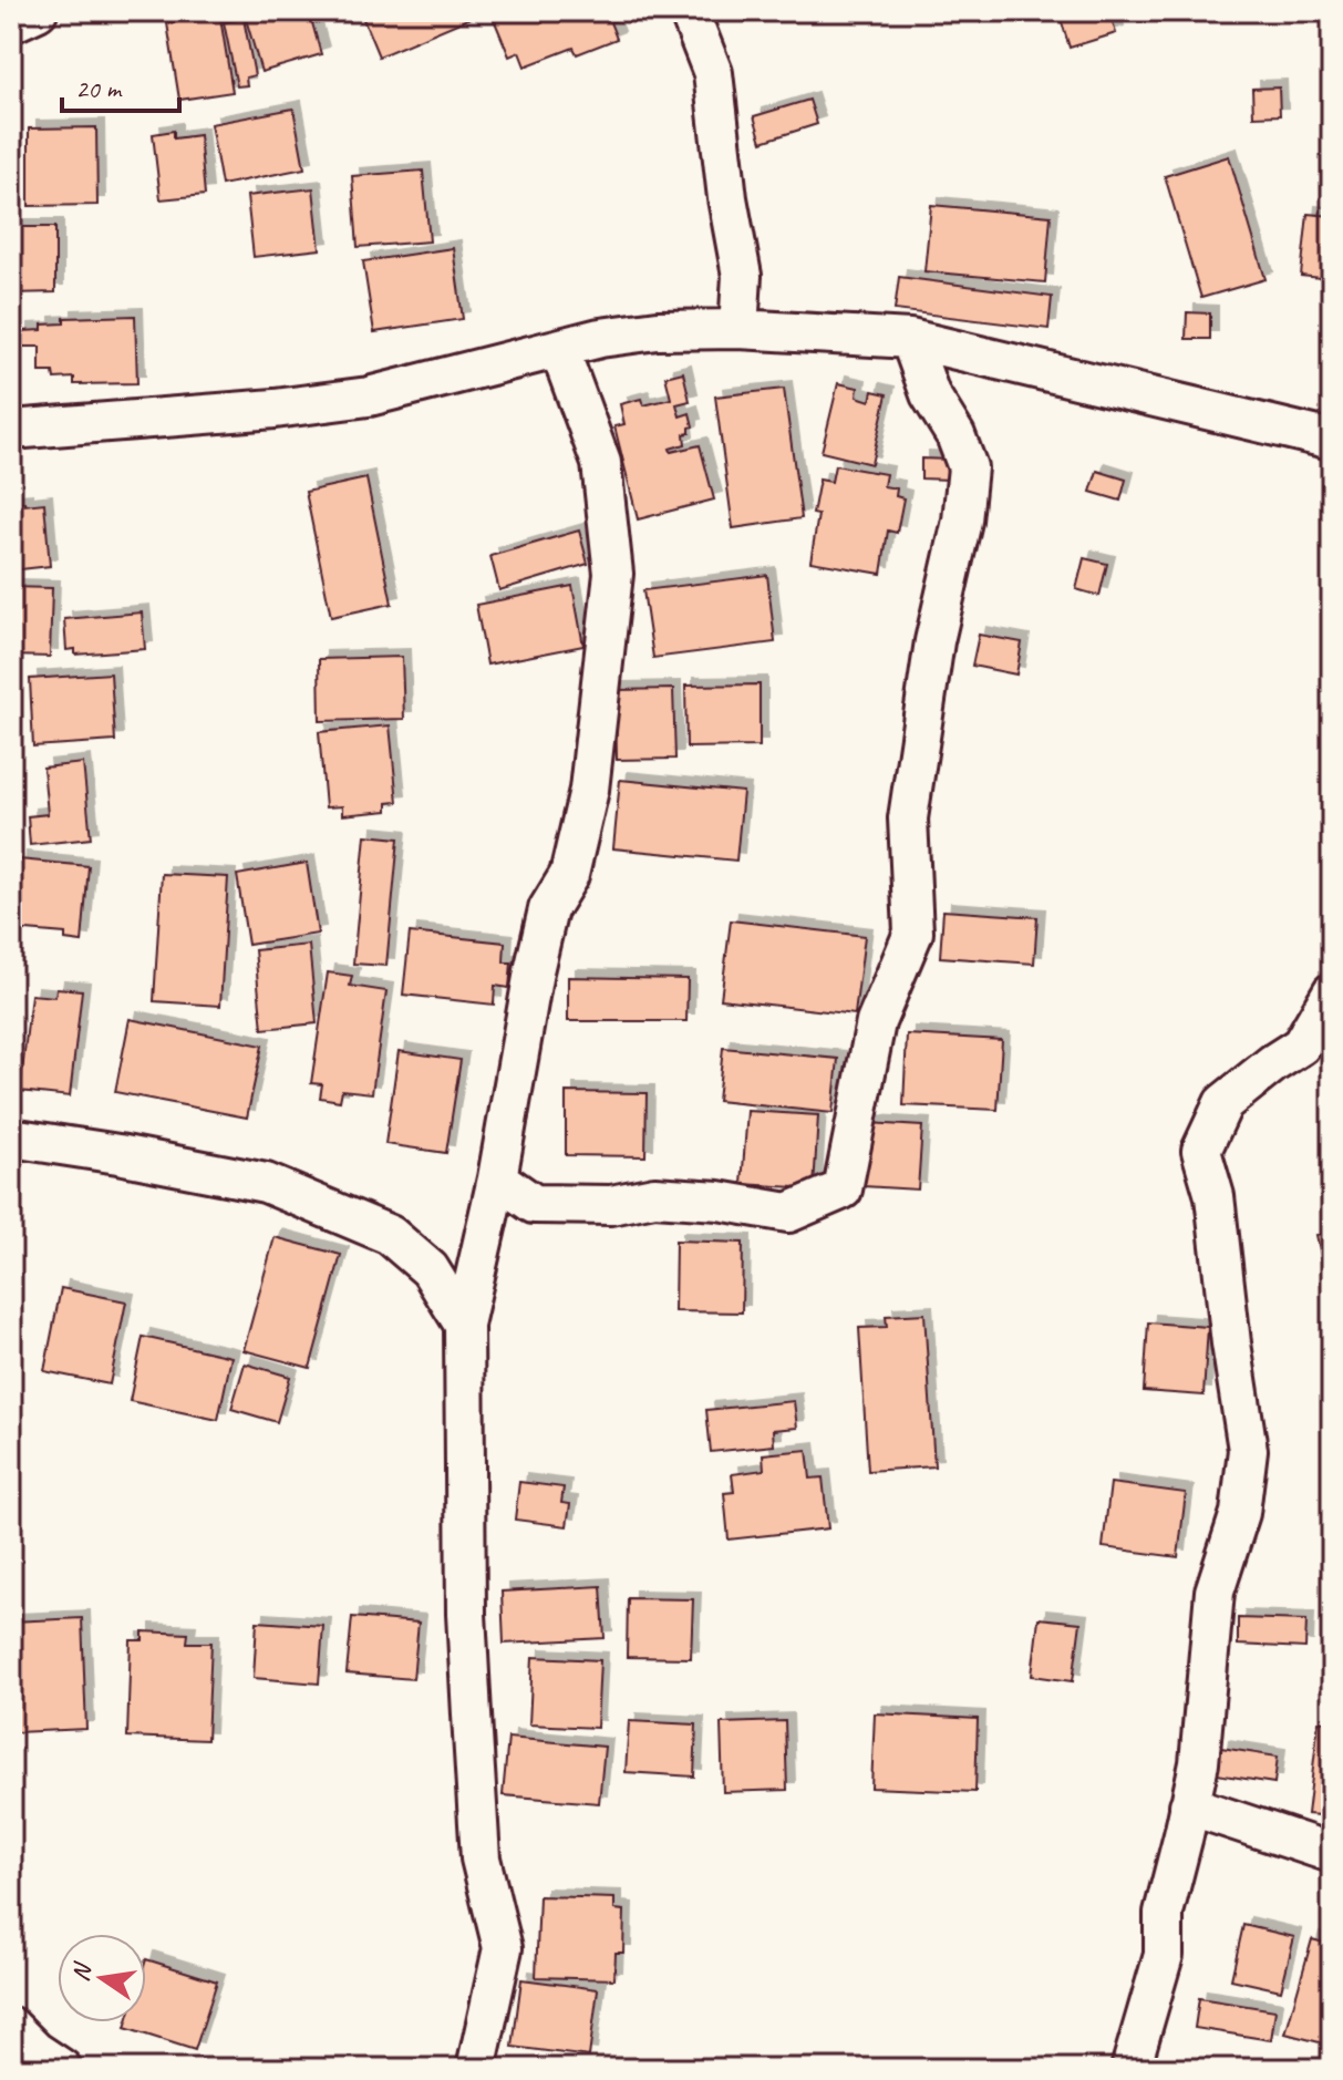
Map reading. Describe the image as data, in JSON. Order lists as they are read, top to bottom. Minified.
{"scale_bar":"20 m","north":"left"}
